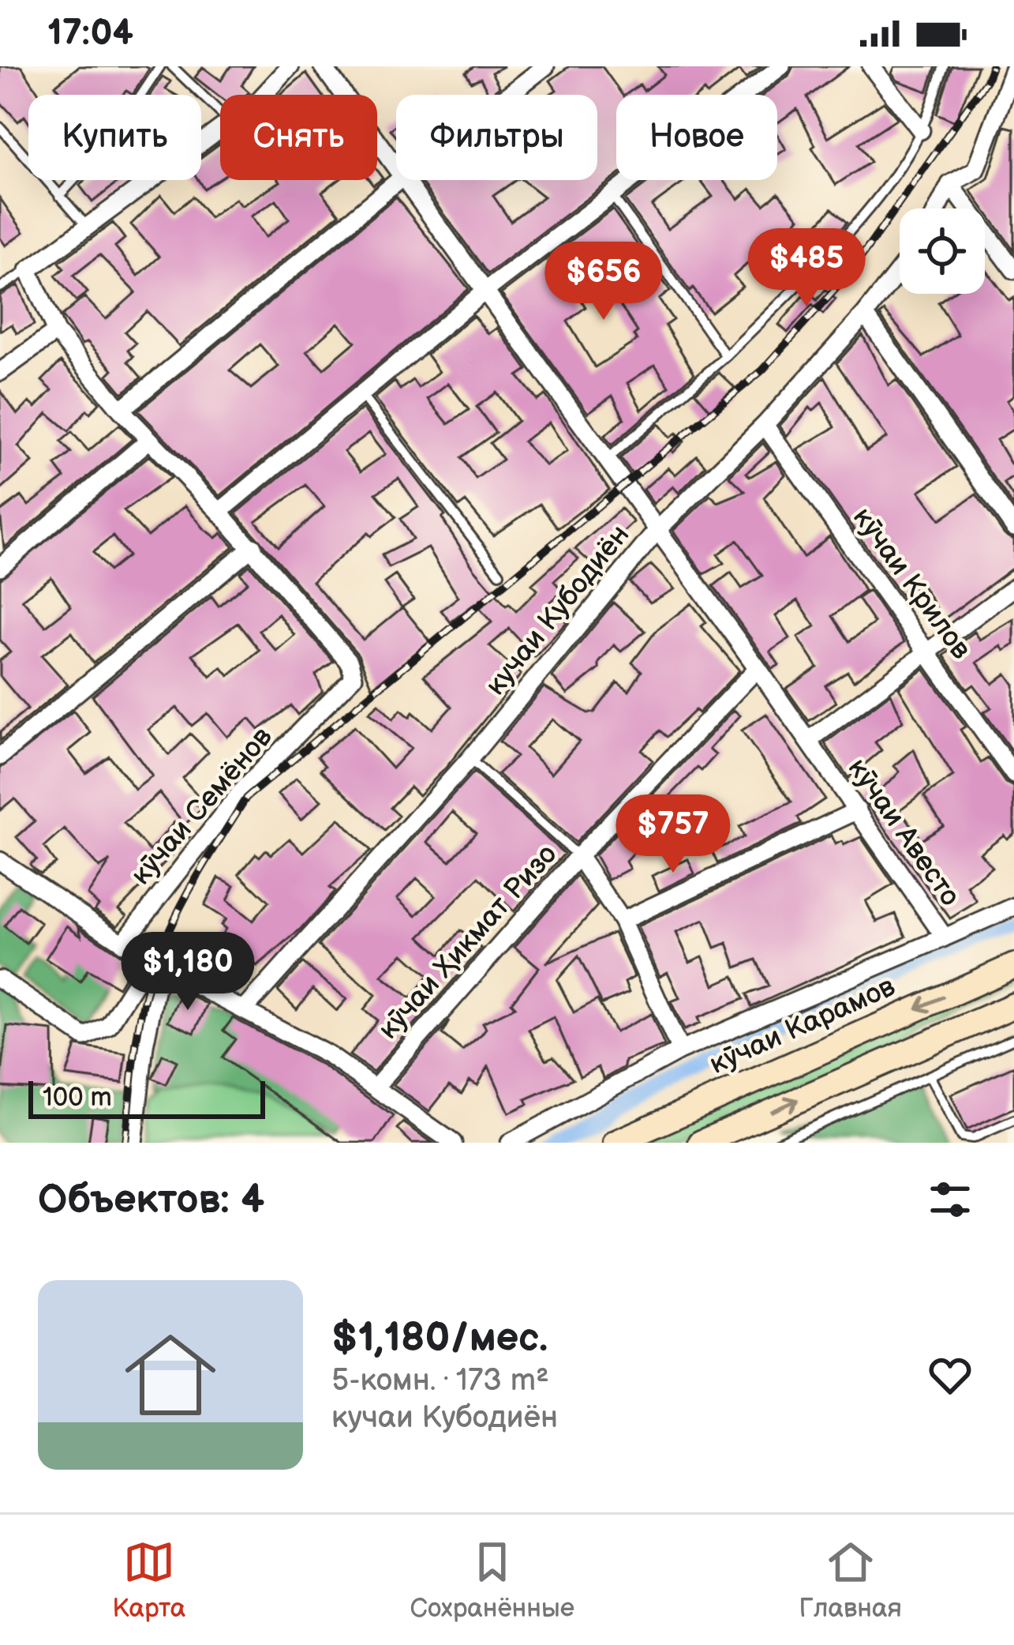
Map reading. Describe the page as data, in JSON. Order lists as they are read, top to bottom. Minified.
{"streets":{"main road":["кӯчаи Карамов"],"street":["кӯчаи Крилов","кучаи Кубодиён","кӯчаи Семёнов","кӯчаи Авесто","кӯчаи Ҳикмат Ризо"]},"crossings":[["кӯчаи Крилов","кучаи Кубодиён"],["кучаи Кубодиён","кӯчаи Авесто"],["кӯчаи Авесто","кӯчаи Ҳикмат Ризо"]],"scale_bar":"100 m","page":{"status":"17:04","chip":["Купить","Снять","Фильтры","Новое"],"price":["$485","$656","$757","$1,180"],"scale":"100 m","heading":"Объектов: 4","list":[{"name":"$1,180/мес.","note":"5-комн. · 173 m² · кучаи Кубодиён"}],"tabs":["Карта","Сохранённые","Главная"]}}
